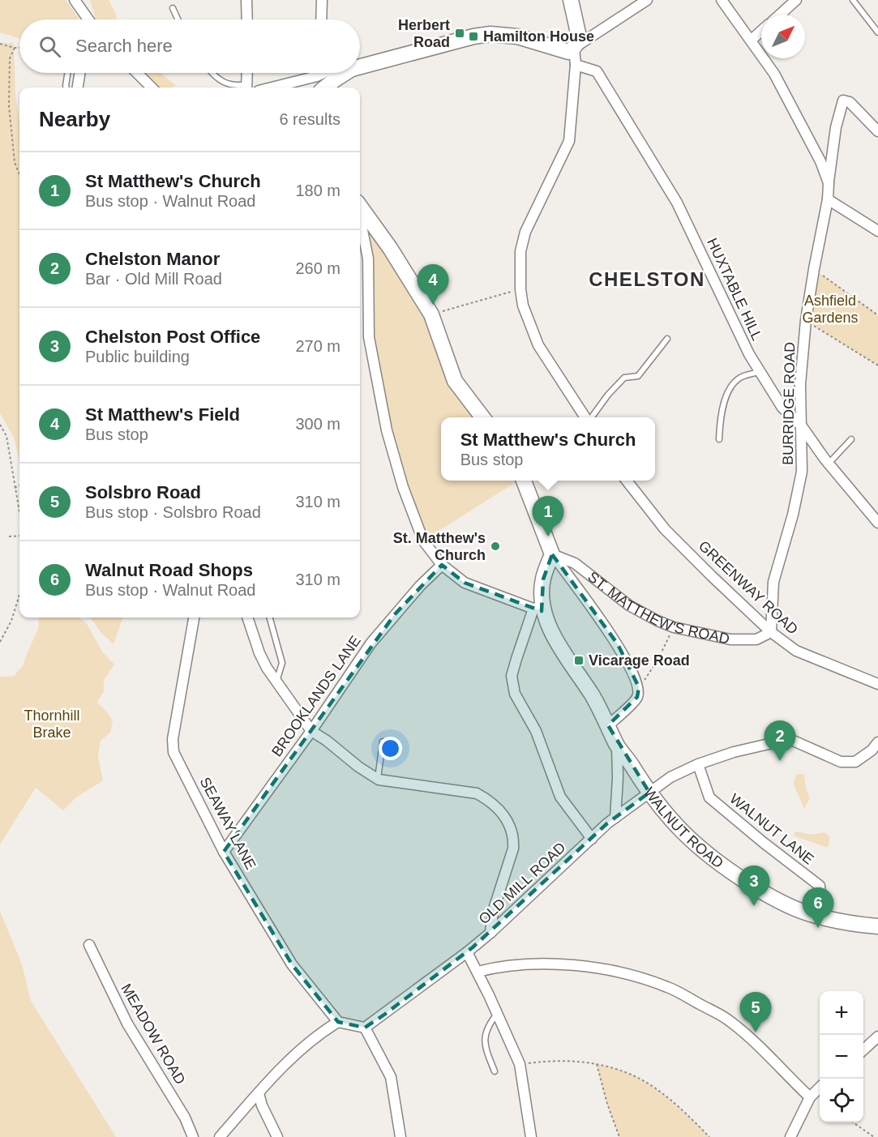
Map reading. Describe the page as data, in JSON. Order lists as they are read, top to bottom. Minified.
{"streets":{"street":["HUXTABLE HILL","BURRIDGE ROAD","GREENWAY ROAD","ST. MATTHEW'S ROAD","BROOKLANDS LANE","SEAWAY LANE","WALNUT ROAD","WALNUT LANE","OLD MILL ROAD","MEADOW ROAD"]},"crossings":[["HUXTABLE HILL","BURRIDGE ROAD"],["BURRIDGE ROAD","GREENWAY ROAD"],["BURRIDGE ROAD","ST. MATTHEW'S ROAD"],["GREENWAY ROAD","ST. MATTHEW'S ROAD"],["ST. MATTHEW'S ROAD","WALNUT ROAD"],["BROOKLANDS LANE","SEAWAY LANE"],["WALNUT ROAD","WALNUT LANE"],["WALNUT ROAD","OLD MILL ROAD"],["WALNUT LANE","OLD MILL ROAD"]],"districts":["CHELSTON"],"parks":["Ashfield Gardens","Thornhill Brake"],"places":{"transit":["Herbert Road","Hamilton House","Vicarage Road"],"other":["St. Matthew's Church"]},"north":"top right","page":{"search":"Search here","heading":["Nearby","6 results"],"list":[{"mark":"1","name":"St Matthew's Church","note":"Bus stop · Walnut Road","value":"180 m"},{"mark":"2","name":"Chelston Manor","note":"Bar · Old Mill Road","value":"260 m"},{"mark":"3","name":"Chelston Post Office","note":"Public building","value":"270 m"},{"mark":"4","name":"St Matthew's Field","note":"Bus stop","value":"300 m"},{"mark":"5","name":"Solsbro Road","note":"Bus stop · Solsbro Road","value":"310 m"},{"mark":"6","name":"Walnut Road Shops","note":"Bus stop · Walnut Road","value":"310 m"}],"pins":["4","1","2","3","6","5"],"popup":["St Matthew's Church","Bus stop"],"map_buttons":["+","−"]}}
